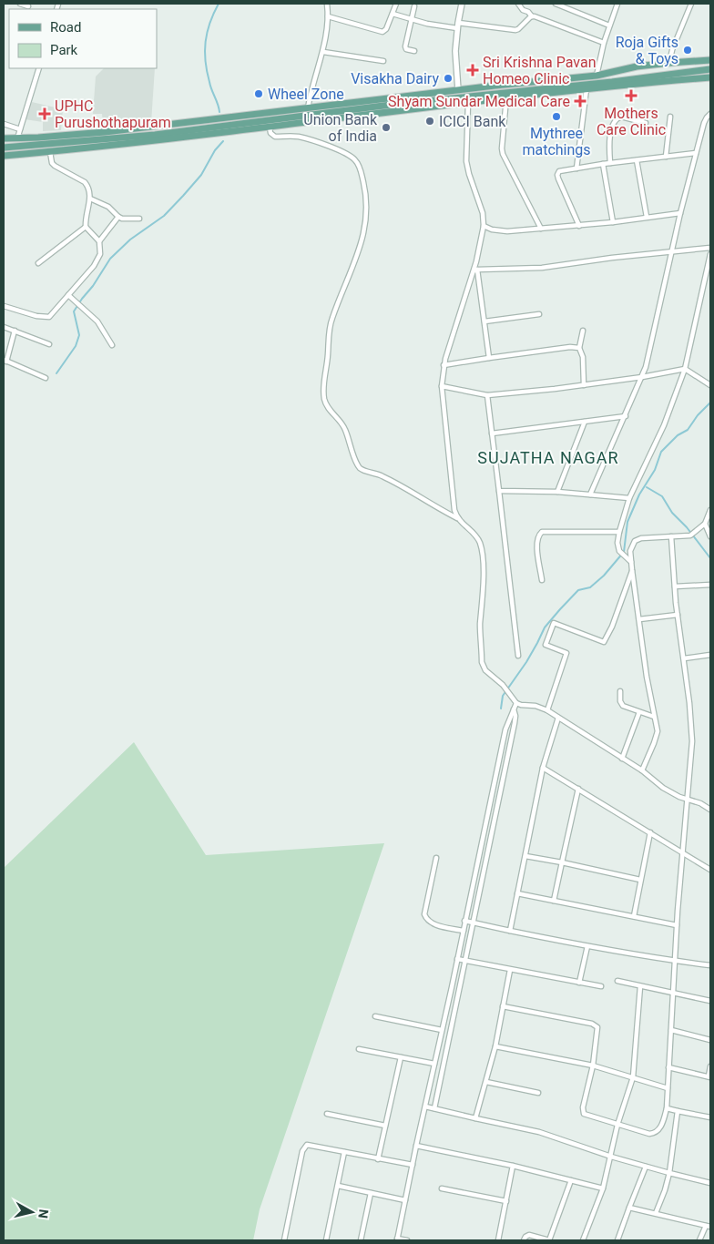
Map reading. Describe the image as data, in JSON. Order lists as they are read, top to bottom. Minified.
{"districts":["SUJATHA NAGAR"],"places":{"other":["Roja Gifts & Toys","Visakha Dairy","Wheel Zone","Mythree matchings","ICICI Bank","Union Bank of India"],"health":["Sri Krishna Pavan Homeo Clinic","Mothers Care Clinic","Shyam Sundar Medical Care","UPHC Purushothapuram"]},"legend":["Road","Park"],"north":"right"}
